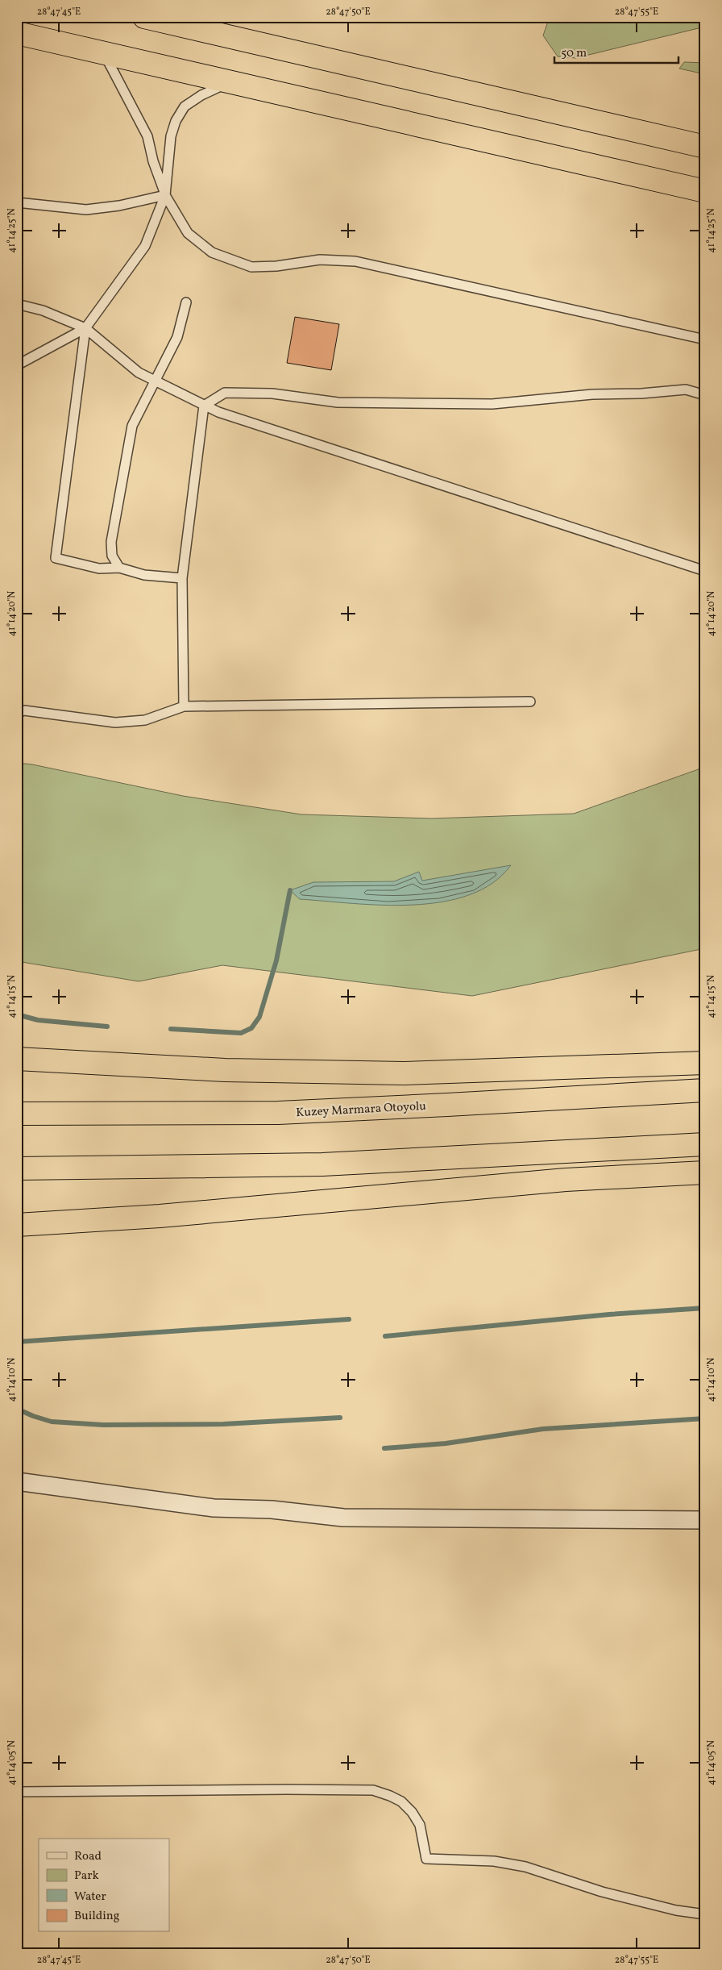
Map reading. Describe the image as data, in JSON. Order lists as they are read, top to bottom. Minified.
{"streets":{"highway":["Kuzey Marmara Otoyolu"]},"legend":["Road","Park","Water","Building"],"scale_bar":"50 m","coordinates":["28°47'45\"E","28°47'50\"E","28°47'55\"E","41°14'25\"N","41°14'20\"N","41°14'15\"N","41°14'10\"N","41°14'05\"N"]}
